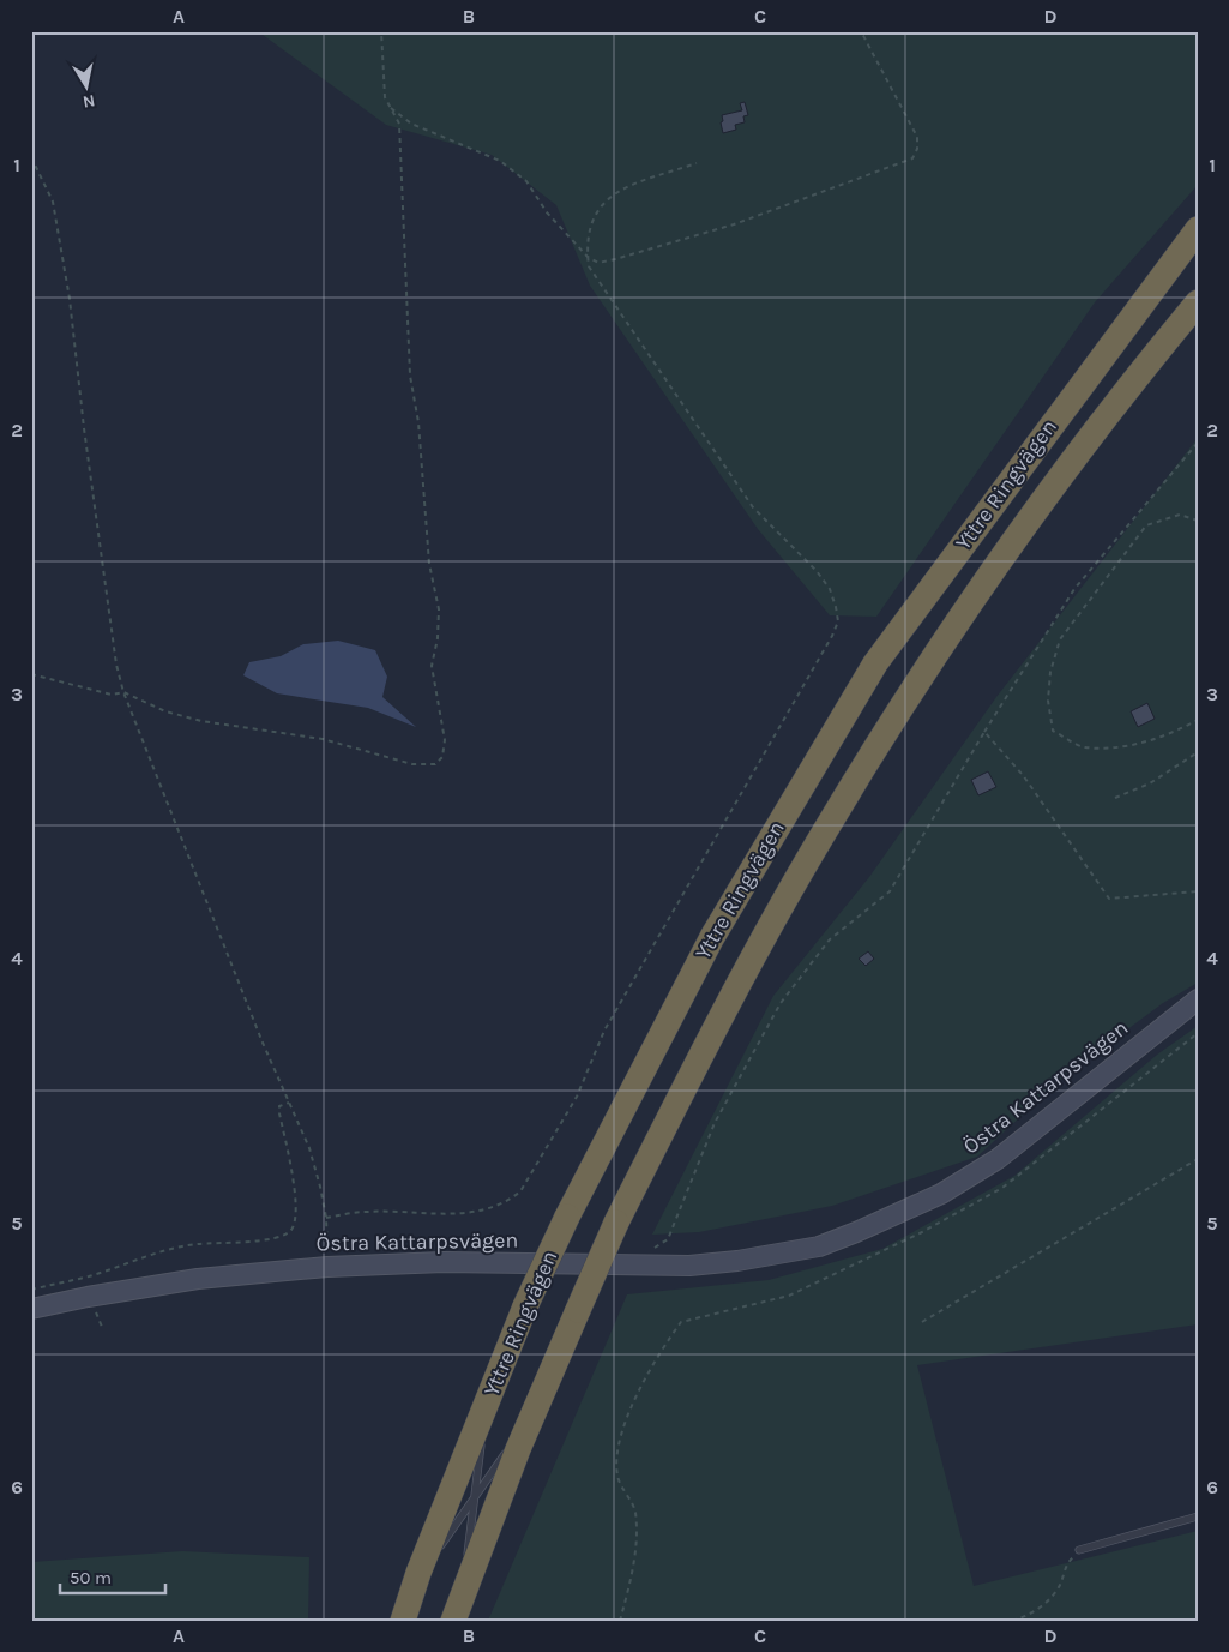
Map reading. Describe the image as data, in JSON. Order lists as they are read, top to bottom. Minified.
{"streets":{"highway":["Yttre Ringvägen"],"street":["Östra Kattarpsvägen"]},"scale_bar":"50 m","north":"bottom","grid":{"columns":["A","B","C","D"],"rows":["1","2","3","4","5","6"]}}
